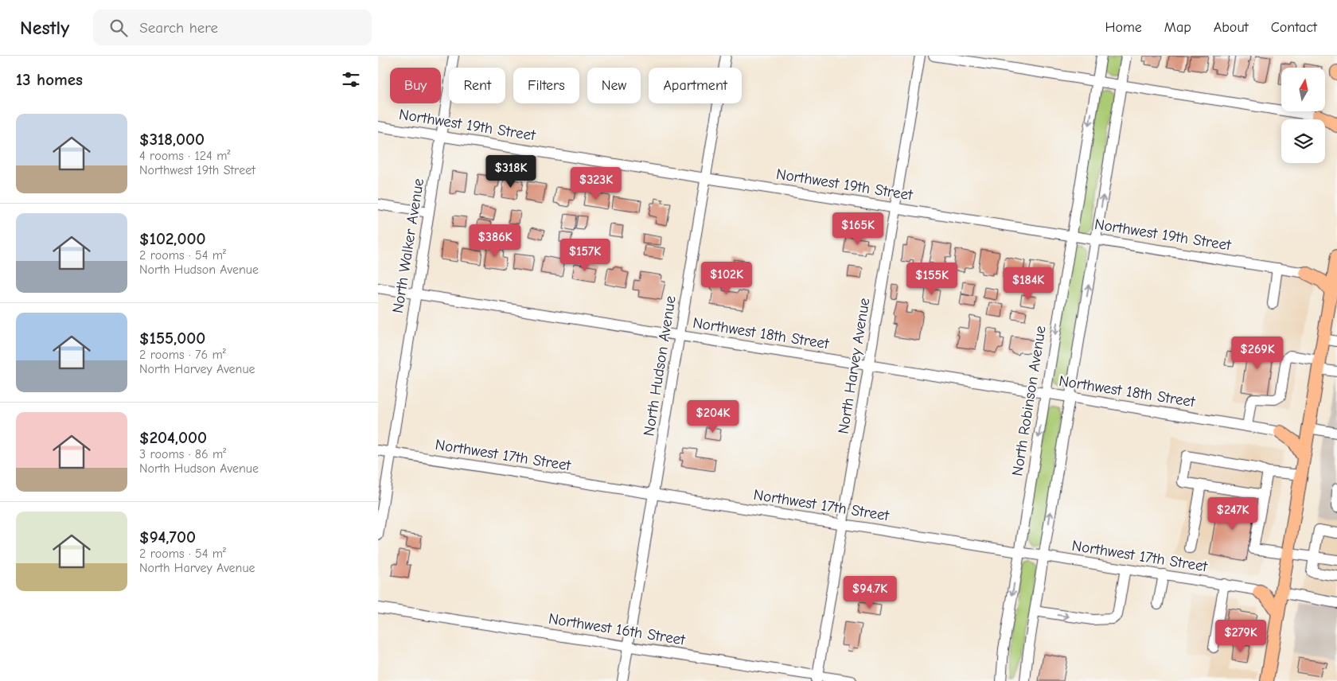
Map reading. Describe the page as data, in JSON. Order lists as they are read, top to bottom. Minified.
{"streets":{"street":["Northwest 19th Street","North Walker Avenue","Northwest 18th Street","North Hudson Avenue","North Harvey Avenue","North Robinson Avenue","Northwest 17th Street","Northwest 16th Street"]},"crossings":[["Northwest 19th Street","North Walker Avenue"],["Northwest 19th Street","North Hudson Avenue"],["Northwest 19th Street","North Harvey Avenue"],["Northwest 19th Street","North Robinson Avenue"],["North Walker Avenue","Northwest 18th Street"],["North Walker Avenue","Northwest 17th Street"],["Northwest 18th Street","North Hudson Avenue"],["Northwest 18th Street","North Harvey Avenue"],["Northwest 18th Street","North Robinson Avenue"],["North Hudson Avenue","Northwest 17th Street"],["North Hudson Avenue","Northwest 16th Street"],["North Harvey Avenue","Northwest 17th Street"],["North Harvey Avenue","Northwest 16th Street"],["North Robinson Avenue","Northwest 17th Street"]],"north":"top","page":{"header":"Nestly","search":"Search here","nav":["Home","Map","About","Contact"],"heading":"13 homes","chip":["Buy","Rent","Filters","New","Apartment"],"list":[{"name":"$318,000","note":"4 rooms · 124 m² · Northwest 19th Street"},{"name":"$102,000","note":"2 rooms · 54 m² · North Hudson Avenue"},{"name":"$155,000","note":"2 rooms · 76 m² · North Harvey Avenue"},{"name":"$204,000","note":"3 rooms · 86 m² · North Hudson Avenue"},{"name":"$94,700","note":"2 rooms · 54 m² · North Harvey Avenue"}],"price":["$318K","$323K","$165K","$386K","$157K","$102K","$155K","$184K","$269K","$204K","$247K","$94.7K","$279K"]}}
